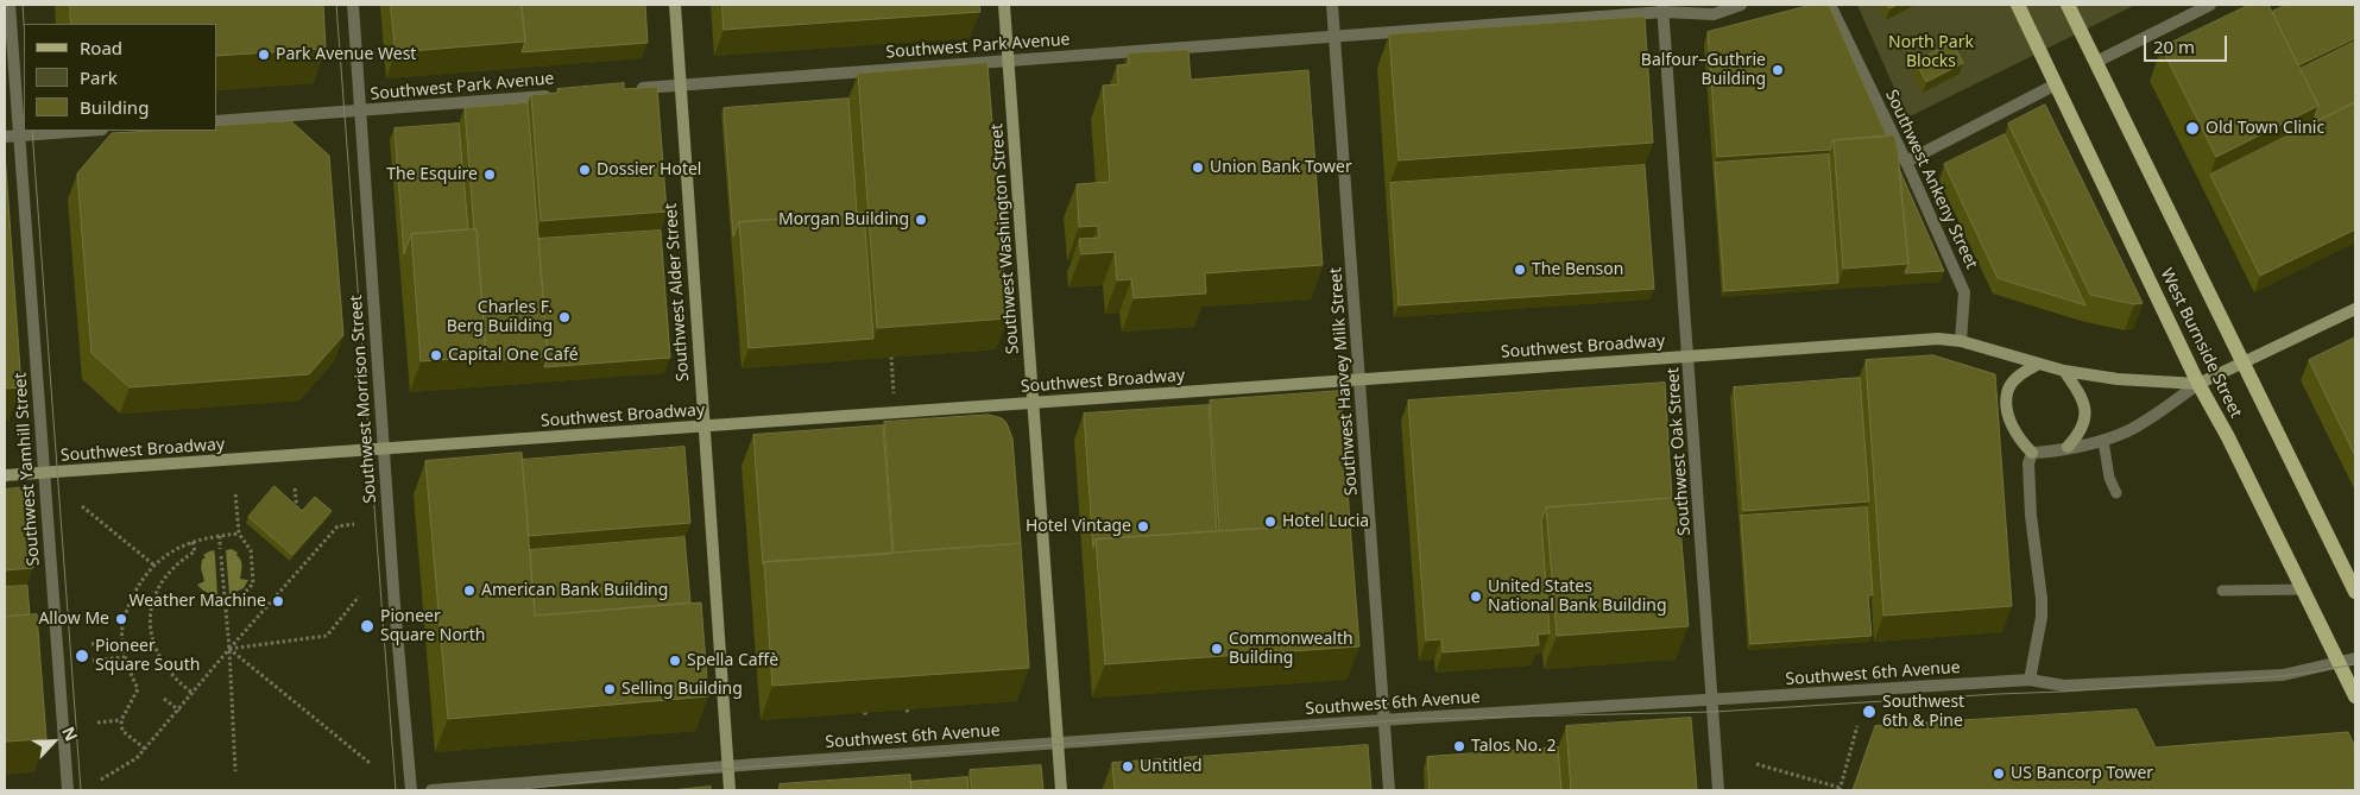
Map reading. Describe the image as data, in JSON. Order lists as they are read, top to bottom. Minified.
{"streets":{"main road":["Southwest Washington Street","Southwest Alder Street","West Burnside Street","Southwest Broadway"],"street":["Southwest Park Avenue","Southwest Ankeny Street","Southwest Harvey Milk Street","Southwest Morrison Street","Southwest Oak Street","Southwest Yamhill Street","Southwest 6th Avenue"]},"crossings":[["Southwest Park Avenue","Southwest Washington Street"],["Southwest Park Avenue","Southwest Alder Street"],["Southwest Park Avenue","Southwest Harvey Milk Street"],["Southwest Park Avenue","Southwest Morrison Street"],["Southwest Park Avenue","Southwest Oak Street"],["Southwest Ankeny Street","Southwest Broadway"],["Southwest Washington Street","Southwest Broadway"],["Southwest Washington Street","Southwest 6th Avenue"],["Southwest Alder Street","Southwest Broadway"],["Southwest Alder Street","Southwest 6th Avenue"],["West Burnside Street","Southwest Broadway"],["West Burnside Street","Southwest 6th Avenue"],["Southwest Broadway","Southwest Harvey Milk Street"],["Southwest Broadway","Southwest Morrison Street"],["Southwest Broadway","Southwest Oak Street"],["Southwest Broadway","Southwest Yamhill Street"],["Southwest Harvey Milk Street","Southwest 6th Avenue"],["Southwest Oak Street","Southwest 6th Avenue"]],"parks":["North Park Blocks"],"places":["Park Avenue West","Balfour–Guthrie Building","Old Town Clinic","Union Bank Tower","Dossier Hotel","The Esquire","Morgan Building","The Benson","Charles F. Berg Building","Capital One Café","Hotel Lucia","Hotel Vintage","American Bank Building","United States National Bank Building","Weather Machine","Allow Me","Pioneer Square North","Commonwealth Building","Pioneer Square South","Spella Caffè","Selling Building","Southwest 6th & Pine","Talos No. 2","Untitled","US Bancorp Tower"],"legend":["Road","Park","Building"],"scale_bar":"20 m","north":"top right"}
